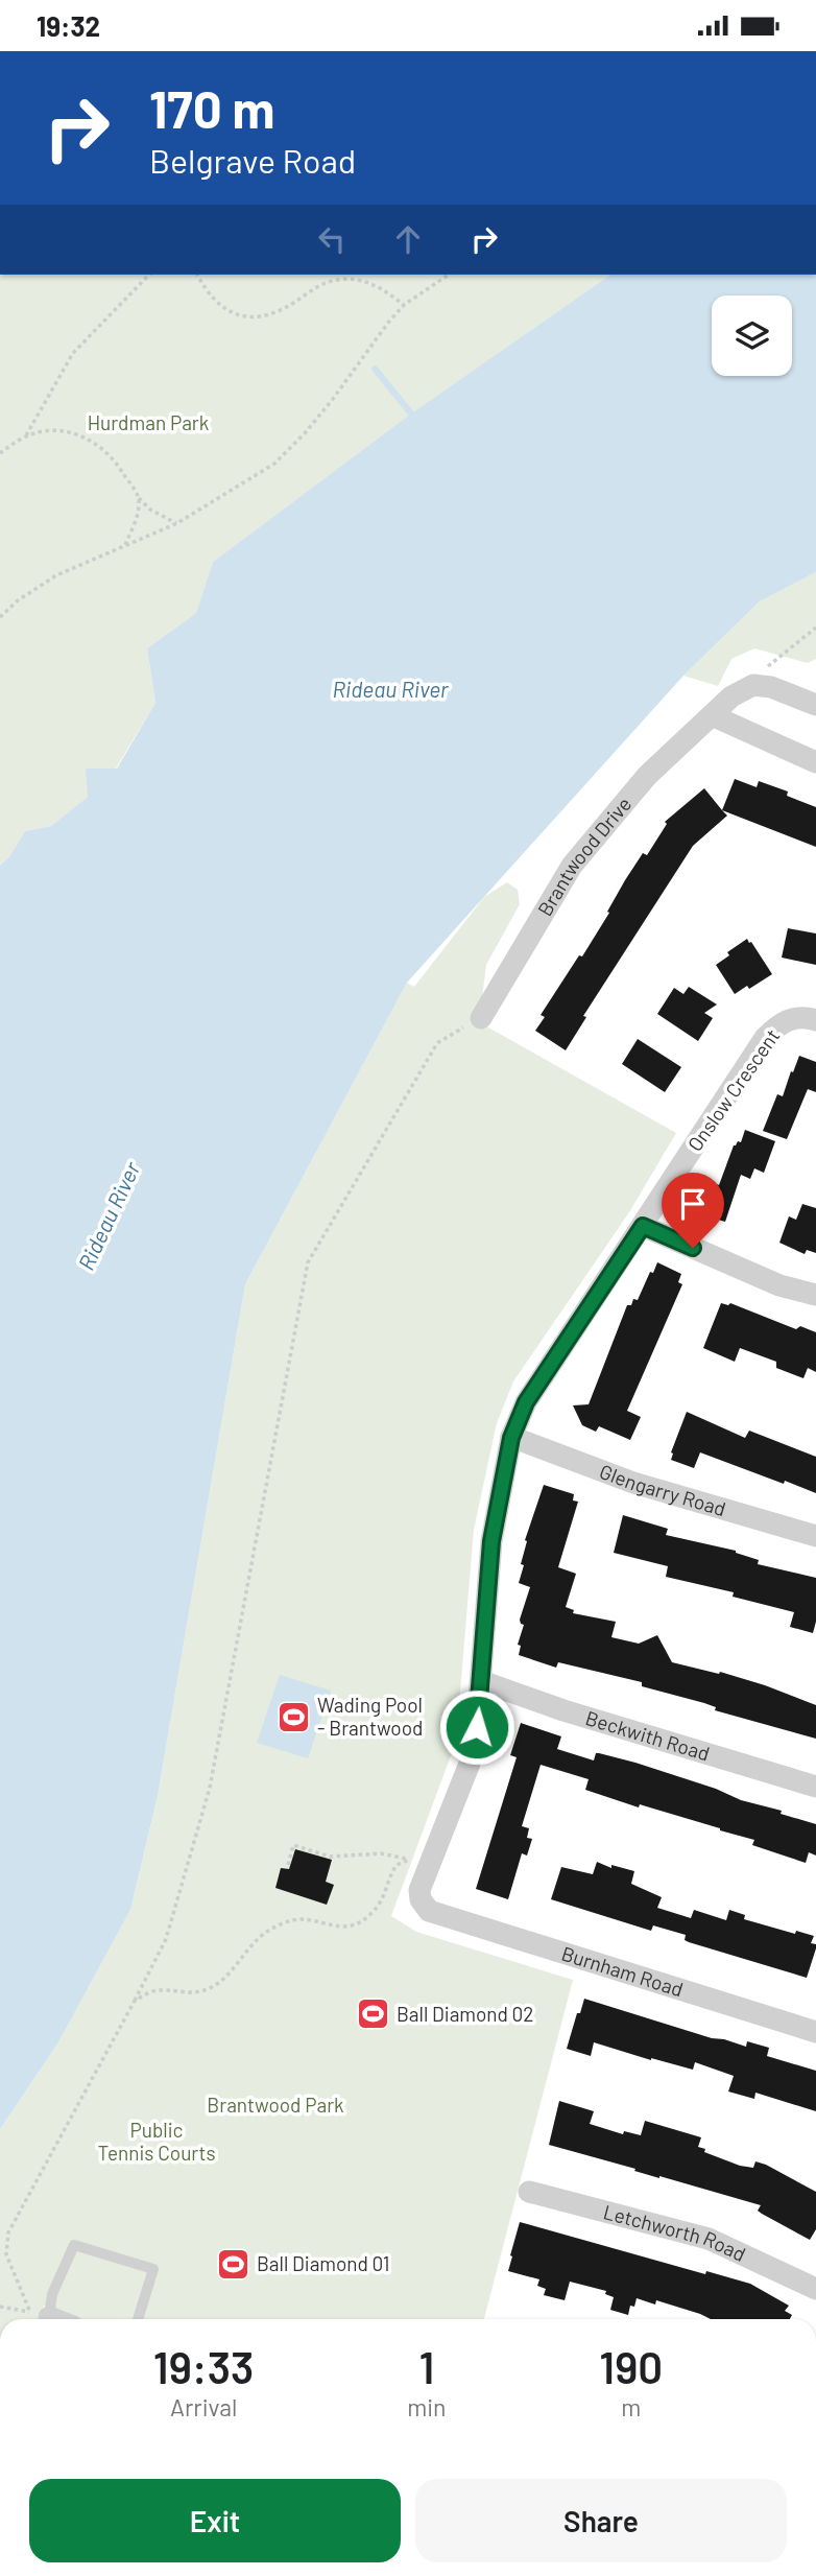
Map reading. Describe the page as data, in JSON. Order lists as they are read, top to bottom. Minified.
{"streets":{"street":["Brantwood Drive","Onslow Crescent","Glengarry Road","Beckwith Road","Burnham Road","Letchworth Road"]},"crossings":[["Onslow Crescent","Glengarry Road"],["Onslow Crescent","Beckwith Road"],["Onslow Crescent","Burnham Road"]],"water":["Rideau River"],"parks":["Hurdman Park","Brantwood Park","Public Tennis Courts"],"places":{"sports":["Wading Pool - Brantwood","Ball Diamond 02","Ball Diamond 01"]},"page":{"status":"19:32","turn":["170 m","Belgrave Road"],"eta":["19:33","Arrival","1","min","190","m"],"buttons":["Exit","Share"]}}
